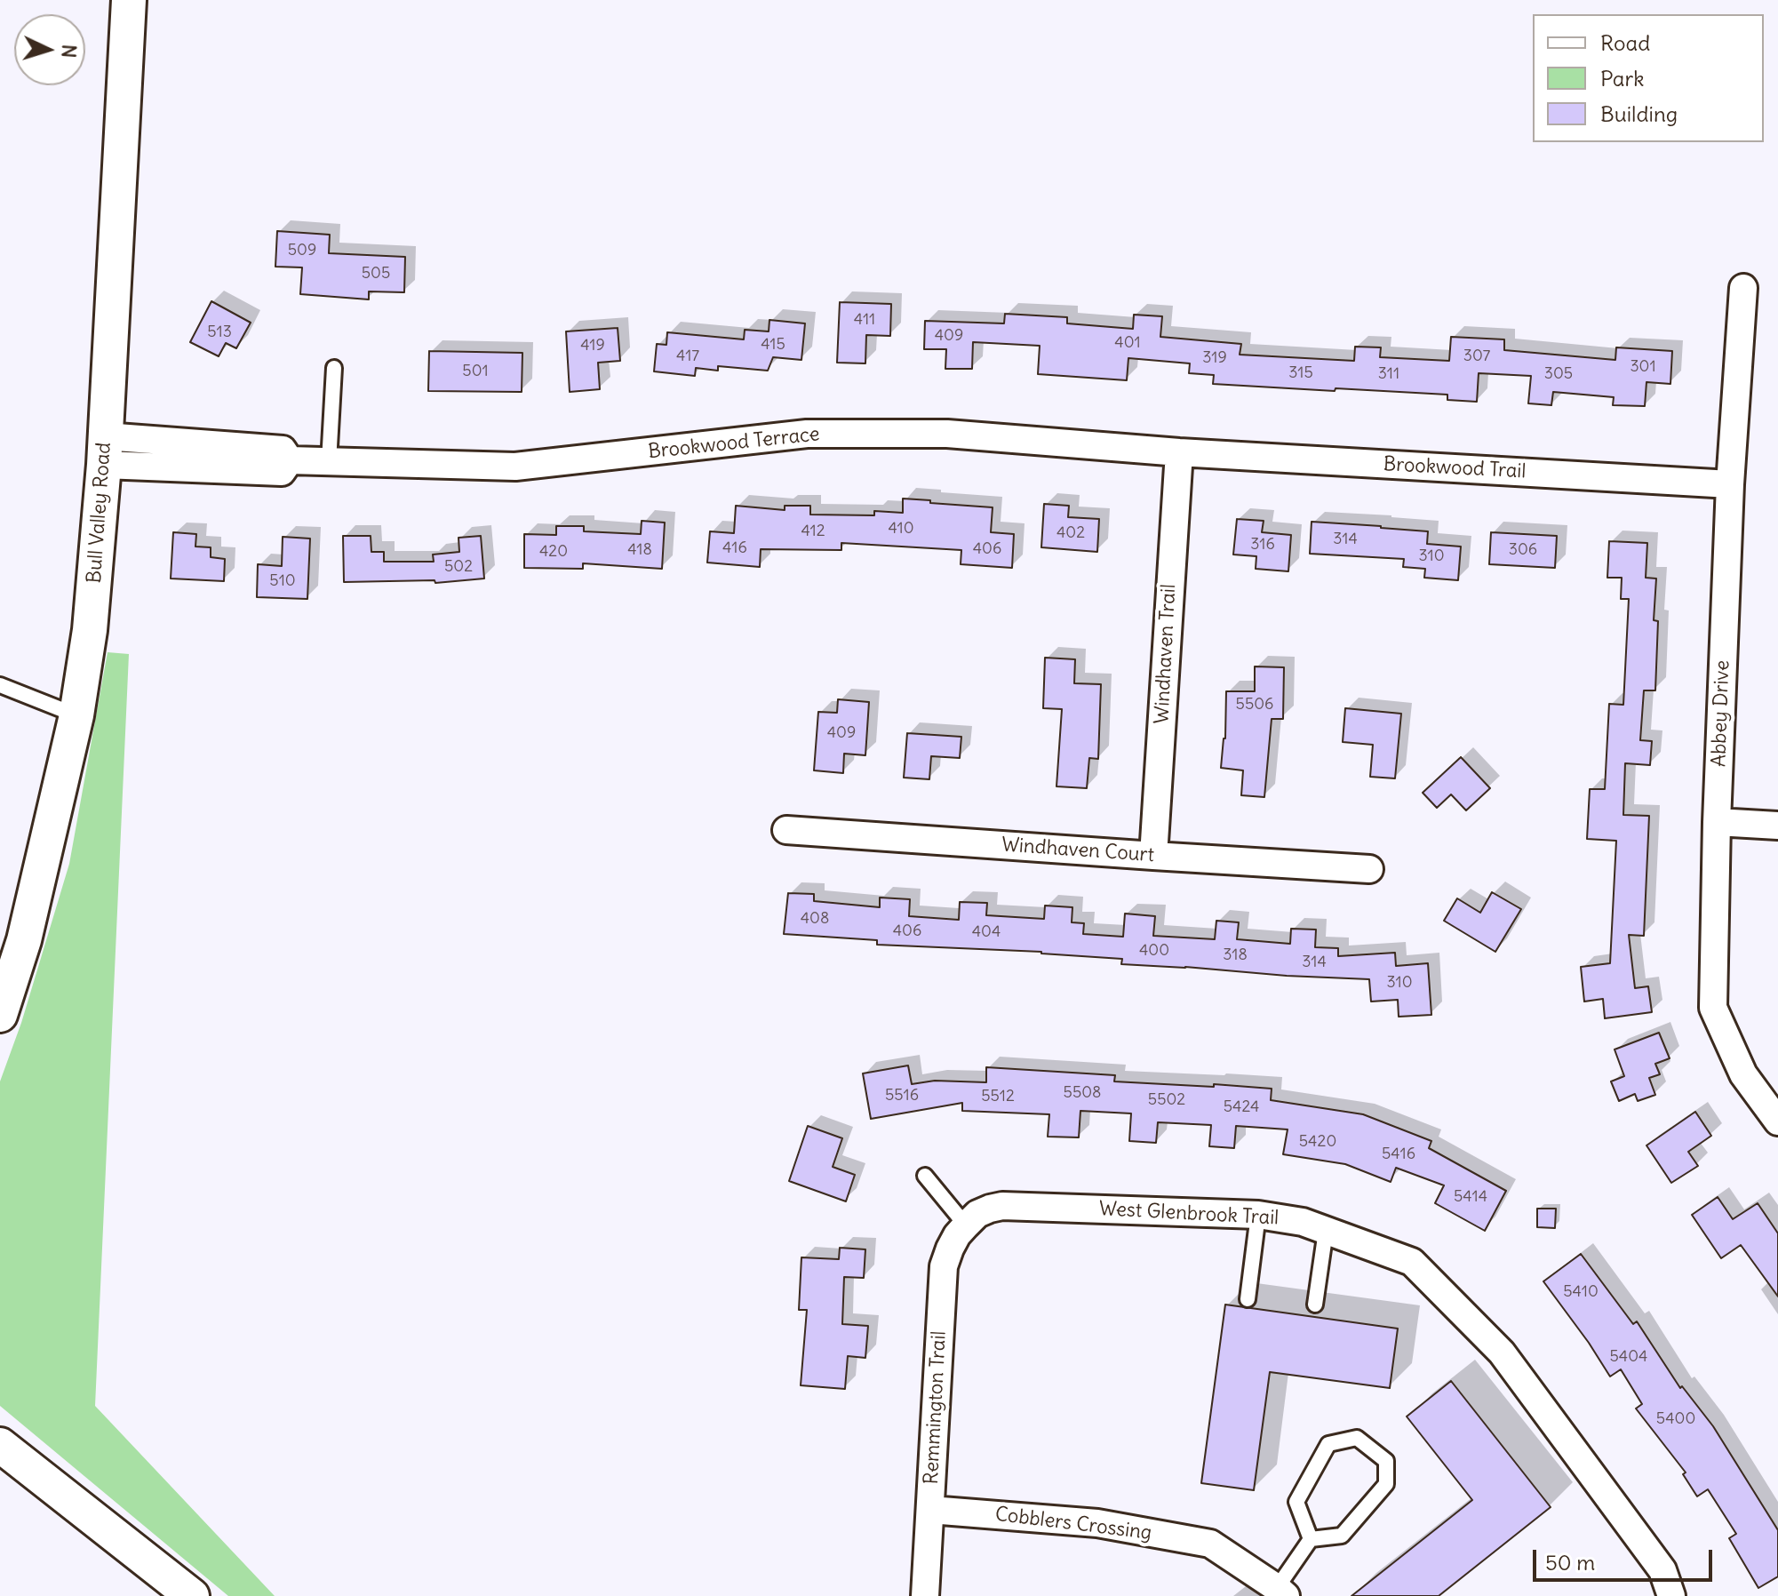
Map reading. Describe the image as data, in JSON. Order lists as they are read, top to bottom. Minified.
{"streets":{"street":["Brookwood Terrace","Brookwood Trail","Bull Valley Road","Windhaven Trail","Abbey Drive","Windhaven Court","West Glenbrook Trail","Remmington Trail","Cobblers Crossing"]},"crossings":[["Brookwood Terrace","Brookwood Trail"],["Brookwood Terrace","Bull Valley Road"],["Brookwood Terrace","Windhaven Trail"],["Brookwood Trail","Windhaven Trail"],["Brookwood Trail","Abbey Drive"],["Windhaven Trail","Windhaven Court"],["West Glenbrook Trail","Remmington Trail"],["Remmington Trail","Cobblers Crossing"]],"house_numbers":["509","505","411","513","409","401","415","419","417","307","319","301","501","315","311","305","410","412","402","314","316","416","406","418","306","420","310","502","510","5506","409","408","406","404","400","318","314","310","5508","5516","5512","5502","5424","5420","5416","5414","5410","5404","5400"],"legend":["Road","Park","Building"],"scale_bar":"50 m","north":"right"}
